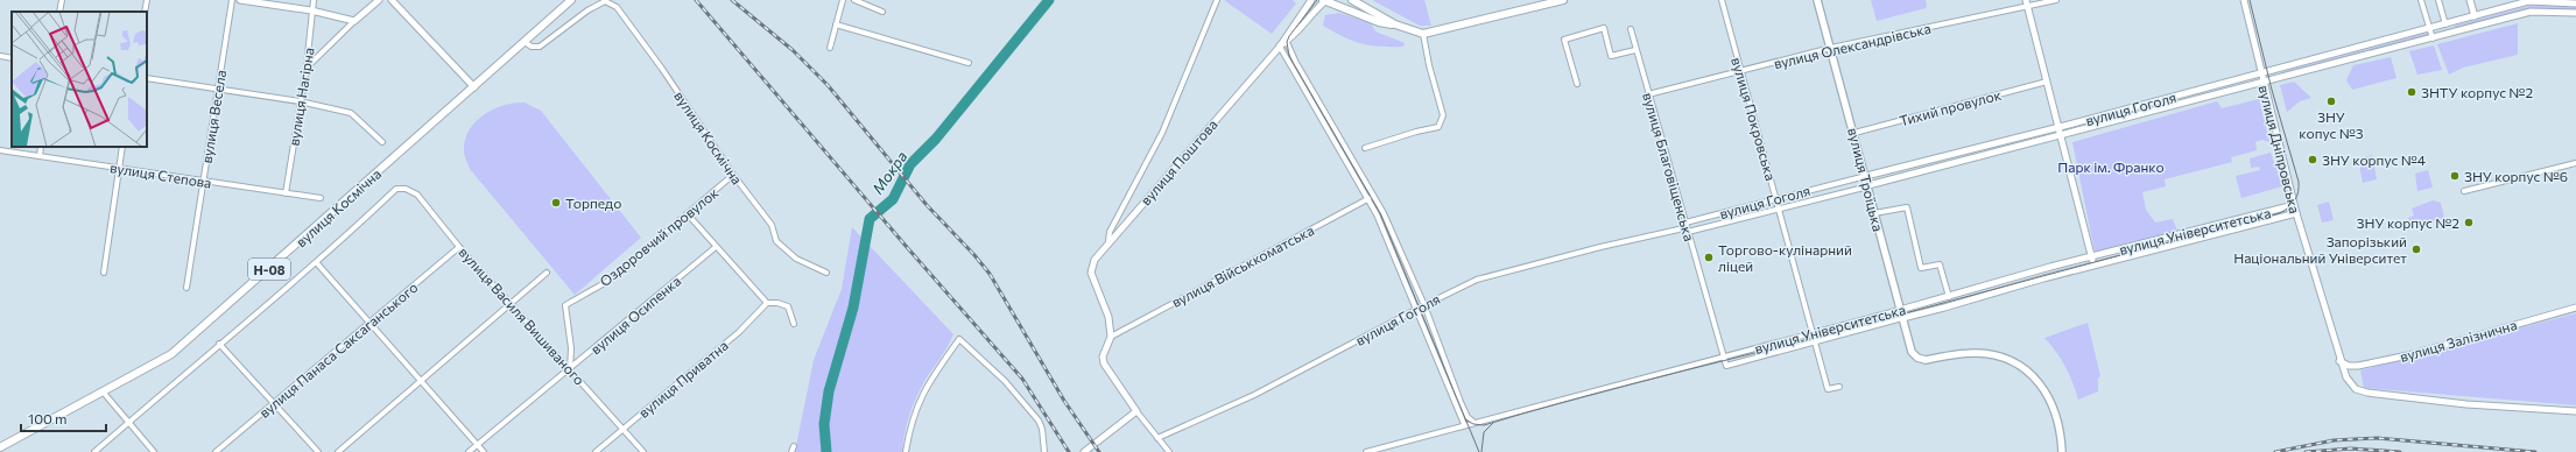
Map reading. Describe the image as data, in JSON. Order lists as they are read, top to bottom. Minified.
{"streets":{"main road":["вулиця Космічна","вулиця Троїцька","Н-08"],"street":["вулиця Олександрівська","вулиця Нагірна","Тихий провулок","вулиця Гоголя","вулиця Весела","вулиця Покровська","вулиця Дніпровська","вулиця Поштова","вулиця Благовіщенська","вулиця Степова","вулиця Університетська","Оздоровчий провулок","вулиця Військкоматська","вулиця Осипенка","вулиця Василя Вишиваного","вулиця Залізнична","вулиця Панаса Саксаганського","вулиця Приватна"]},"crossings":[["вулиця Олександрівська","вулиця Покровська"],["вулиця Олександрівська","вулиця Благовіщенська"],["вулиця Олександрівська","вулиця Троїцька"],["вулиця Нагірна","вулиця Степова"],["Тихий провулок","вулиця Троїцька"],["вулиця Гоголя","вулиця Покровська"],["вулиця Гоголя","вулиця Дніпровська"],["вулиця Гоголя","вулиця Благовіщенська"],["вулиця Гоголя","вулиця Троїцька"],["вулиця Весела","вулиця Степова"],["вулиця Покровська","вулиця Університетська"],["вулиця Космічна","Оздоровчий провулок"],["вулиця Дніпровська","вулиця Університетська"],["вулиця Дніпровська","вулиця Залізнична"],["вулиця Поштова","вулиця Військкоматська"],["вулиця Благовіщенська","вулиця Університетська"],["вулиця Троїцька","вулиця Університетська"],["Оздоровчий провулок","вулиця Осипенка"],["Оздоровчий провулок","вулиця Василя Вишиваного"],["вулиця Осипенка","вулиця Василя Вишиваного"],["вулиця Василя Вишиваного","вулиця Панаса Саксаганського"],["вулиця Василя Вишиваного","вулиця Приватна"]],"water":["Мокра"],"parks":["Парк ім. Франко"],"places":["ЗНТУ корпус №2","ЗНУ копус №3","ЗНУ корпус №4","ЗНУ корпус №6","Торпедо","ЗНУ корпус №2","Запорізький Національний Університет","Торгово-кулінарний ліцей"],"scale_bar":"100 m"}
